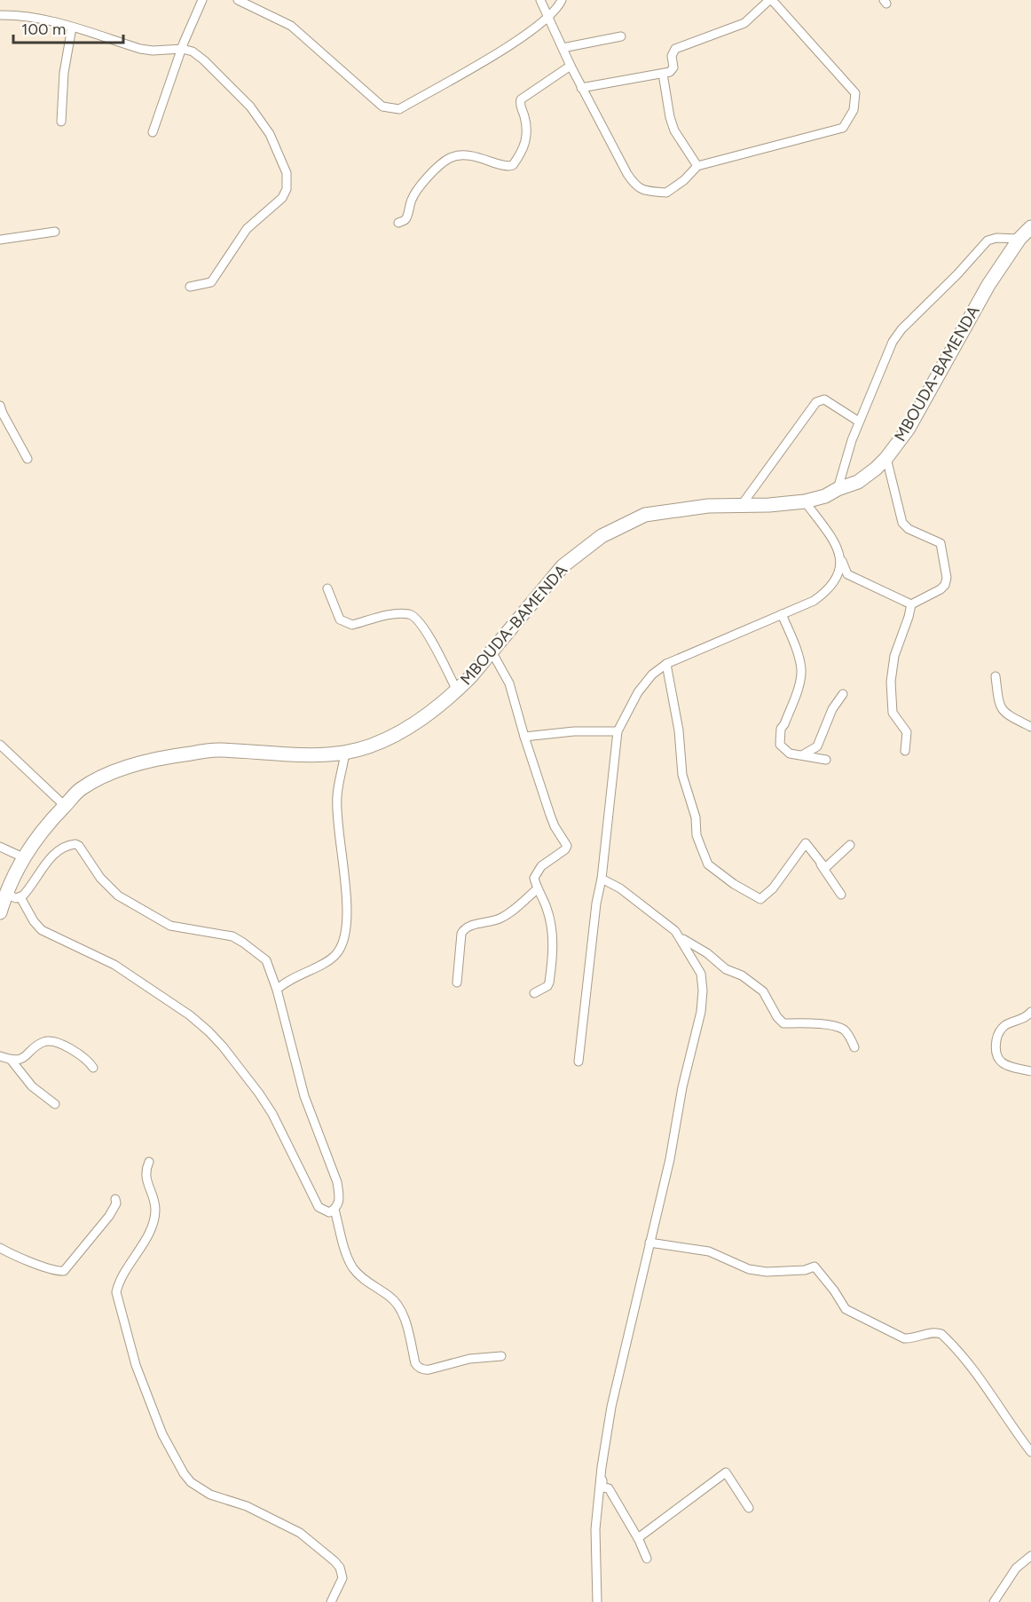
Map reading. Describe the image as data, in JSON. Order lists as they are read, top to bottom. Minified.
{"streets":{"highway":["MBOUDA-BAMENDA"]},"scale_bar":"100 m"}
